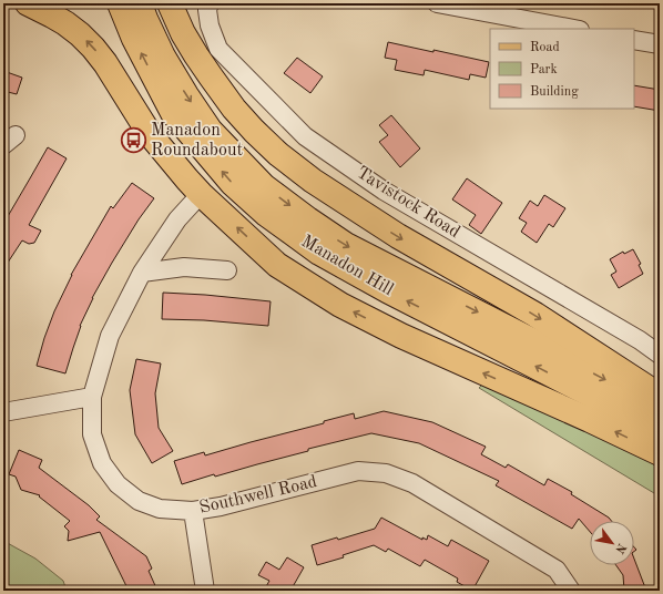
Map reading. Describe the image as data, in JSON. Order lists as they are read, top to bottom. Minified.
{"streets":{"main road":["Manadon Hill"],"street":["Tavistock Road","Southwell Road"]},"places":{"bus stop":["Manadon Roundabout"]},"legend":["Road","Park","Building"],"north":"bottom right"}
